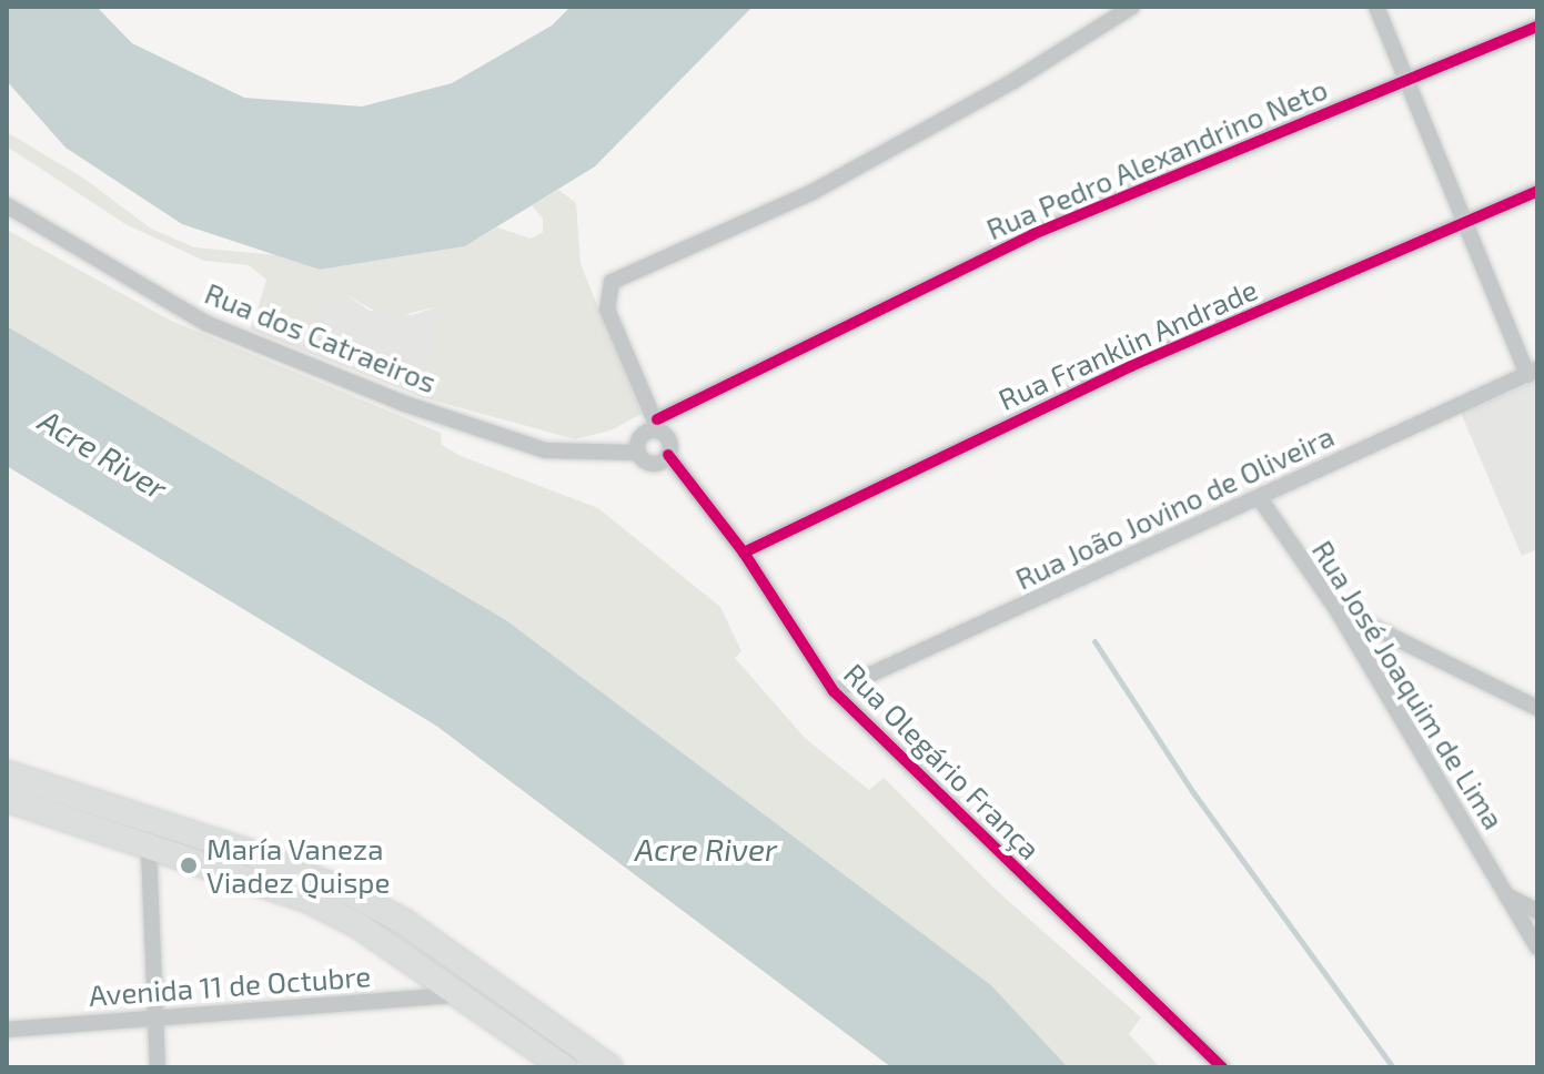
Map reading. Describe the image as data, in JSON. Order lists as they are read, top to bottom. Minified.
{"streets":{"street":["Rua Pedro Alexandrino Neto","Rua dos Catraeiros","Rua Franklin Andrade","Rua João Jovino de Oliveira","Rua José Joaquim de Lima","Rua Olegário França","Avenida 11 de Octubre"]},"crossings":[["Rua Pedro Alexandrino Neto","Rua dos Catraeiros"],["Rua Pedro Alexandrino Neto","Rua Olegário França"],["Rua dos Catraeiros","Rua Olegário França"],["Rua Franklin Andrade","Rua Olegário França"],["Rua João Jovino de Oliveira","Rua José Joaquim de Lima"],["Rua João Jovino de Oliveira","Rua Olegário França"]],"water":["Acre River"],"places":["María Vaneza Viadez Quispe"]}
